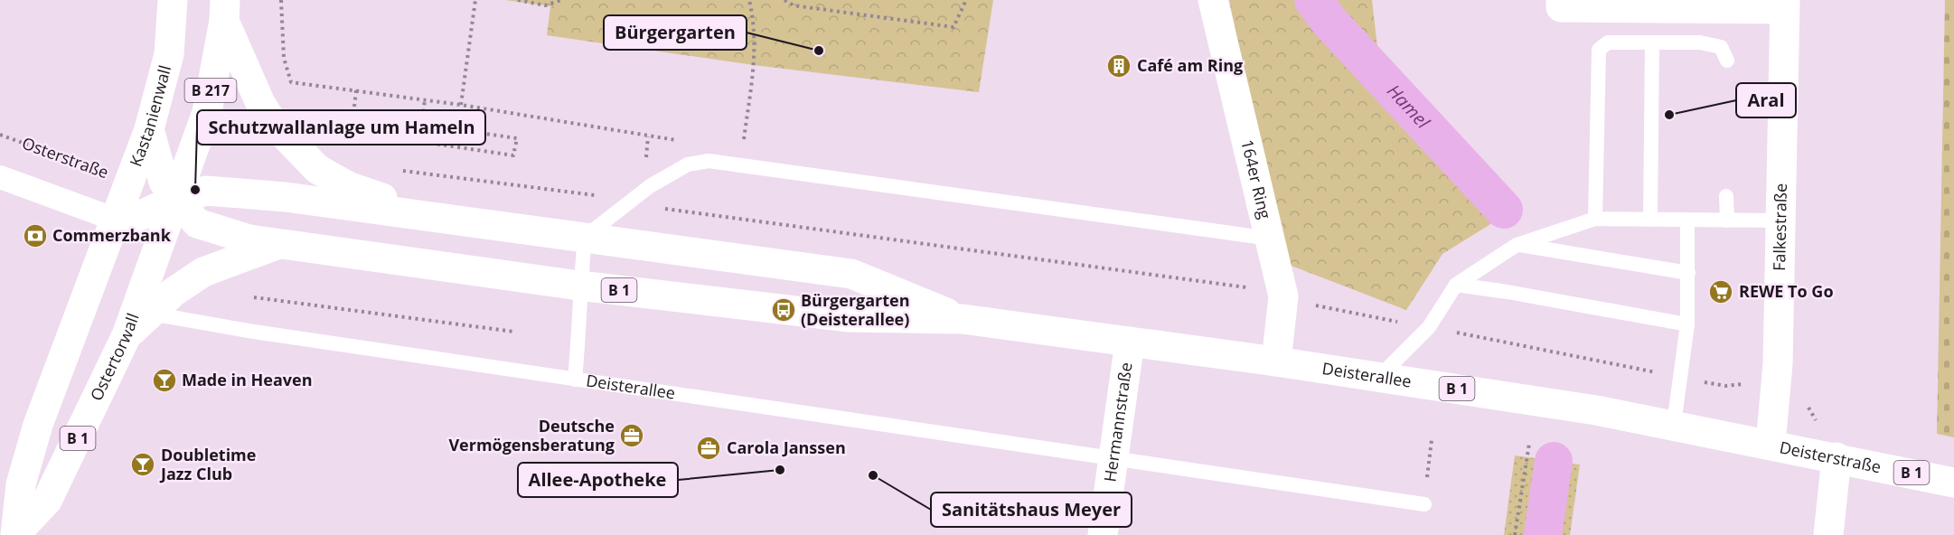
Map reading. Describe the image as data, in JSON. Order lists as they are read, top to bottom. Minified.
{"streets":{"main road":["B 217","Kastanienwall","164er Ring","Falkestraße","B 1","Ostertorwall","Deisterallee","Hermannstraße","Deisterstraße"],"path":["Osterstraße"]},"crossings":[["B 217","Ostertorwall"],["B 217","Deisterallee"],["Kastanienwall","Osterstraße"],["Kastanienwall","Ostertorwall"],["Kastanienwall","Deisterallee"],["164er Ring","Deisterallee"],["Falkestraße","Deisterallee"],["Falkestraße","Deisterstraße"],["Ostertorwall","Deisterallee"],["Deisterallee","Hermannstraße"],["Deisterallee","Deisterstraße"]],"water":["Hamel"],"places":{"other":["Bürgergarten","Aral","Schutzwallanlage um Hameln","Allee-Apotheke","Sanitätshaus Meyer"],"building":["Café am Ring"],"bank":["Commerzbank"],"supermarket":["REWE To Go"],"bus stop":["Bürgergarten (Deisterallee)"],"bar":["Made in Heaven","Doubletime Jazz Club"],"office":["Deutsche Vermögensberatung","Carola Janssen"]}}
